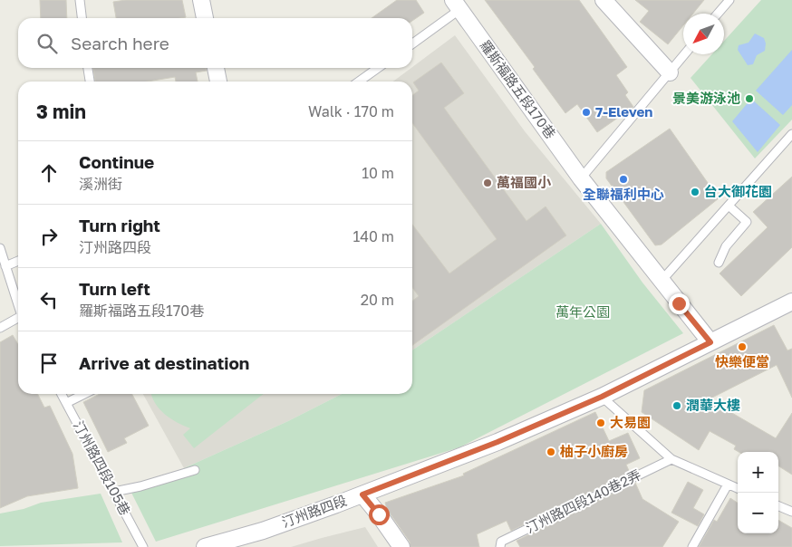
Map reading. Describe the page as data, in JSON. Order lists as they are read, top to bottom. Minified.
{"streets":{"street":["羅斯福路五段170巷","汀州路四段"],"lane":["汀州路四段105巷","汀州路四段140巷2弄"]},"crossings":[["羅斯福路五段170巷","汀州路四段"]],"parks":["萬年公園"],"places":["景美游泳池","7-Eleven","全聯福利中心","萬福國小","台大御花園","快樂便當","潤華大樓","大易園","柚子小廚房"],"north":"bottom left","page":{"search":"Search here","heading":["3 min","Walk · 170 m"],"list":[["Continue","溪洲街","10 m"],["Turn right","汀州路四段","140 m"],["Turn left","羅斯福路五段170巷","20 m"],"Arrive at destination"],"map_buttons":["+","−"]}}
